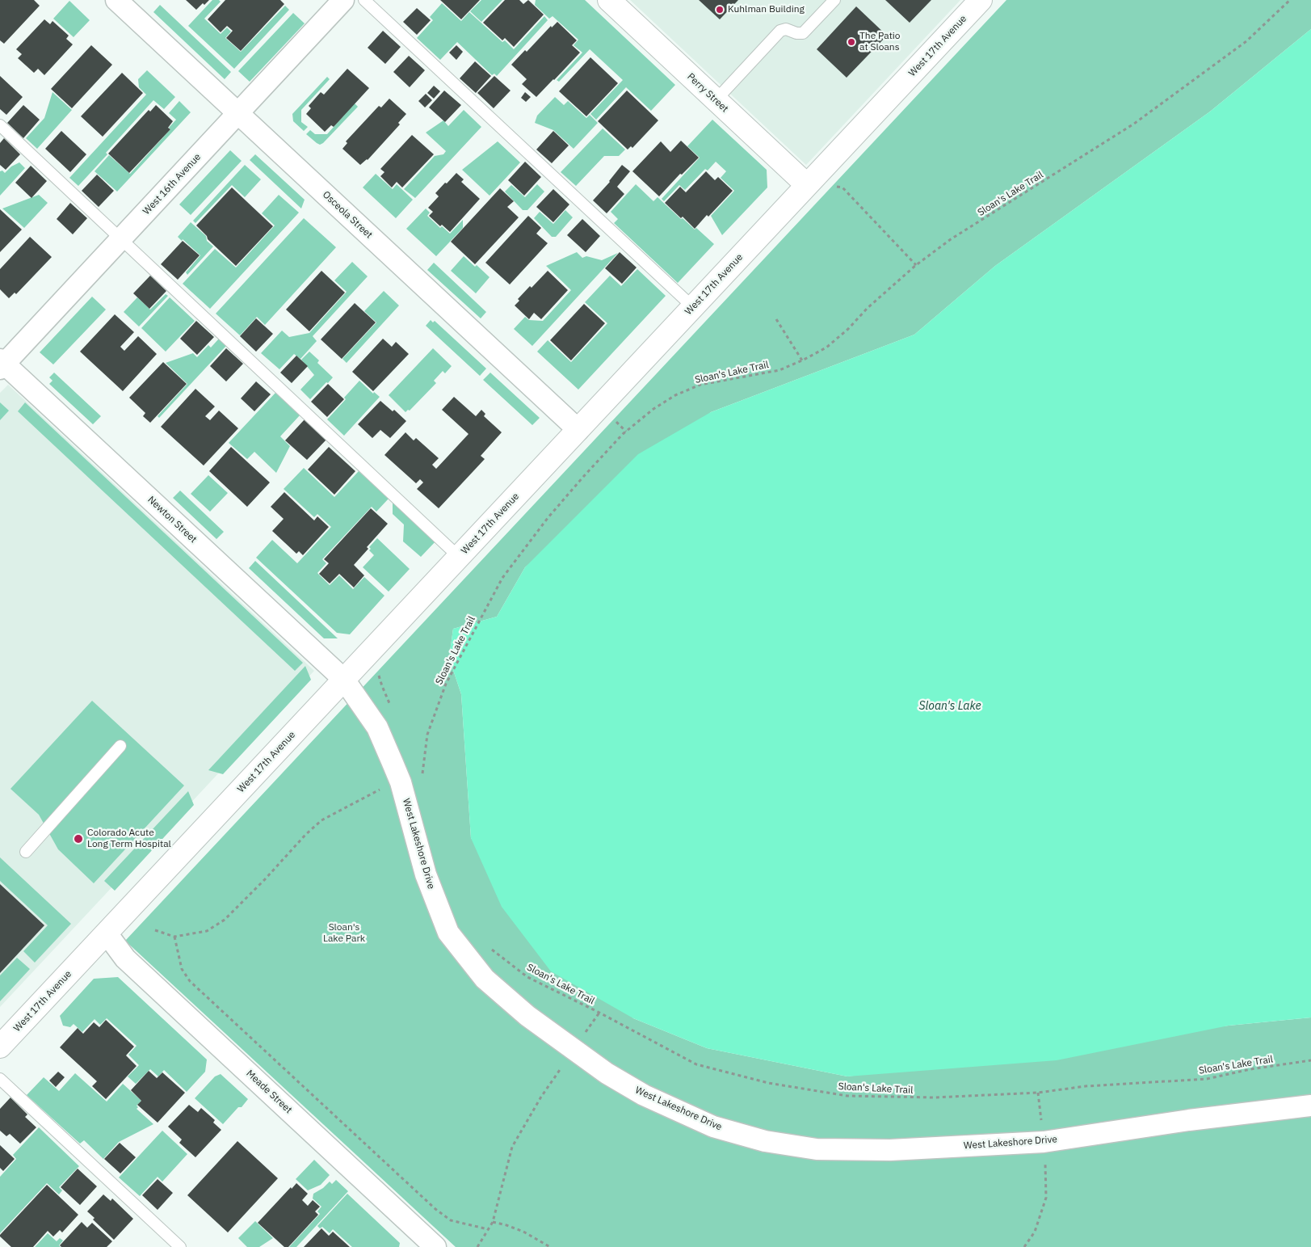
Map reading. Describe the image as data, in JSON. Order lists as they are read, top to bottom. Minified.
{"streets":{"street":["West 17th Avenue","Perry Street","West 16th Avenue","Osceola Street","Newton Street","West Lakeshore Drive","Meade Street"],"path":["Sloan's Lake Trail"]},"crossings":[["West 17th Avenue","Perry Street"],["West 17th Avenue","Osceola Street"],["West 17th Avenue","Newton Street"],["West 17th Avenue","West Lakeshore Drive"],["West 17th Avenue","Meade Street"],["West 16th Avenue","Osceola Street"],["West 16th Avenue","Newton Street"],["Sloan's Lake Trail","West Lakeshore Drive"],["Newton Street","West Lakeshore Drive"]],"water":["Sloan's Lake"],"parks":["Sloan's Lake Park"],"places":["Kuhlman Building","The Patio at Sloans","Colorado Acute Long Term Hospital"]}
